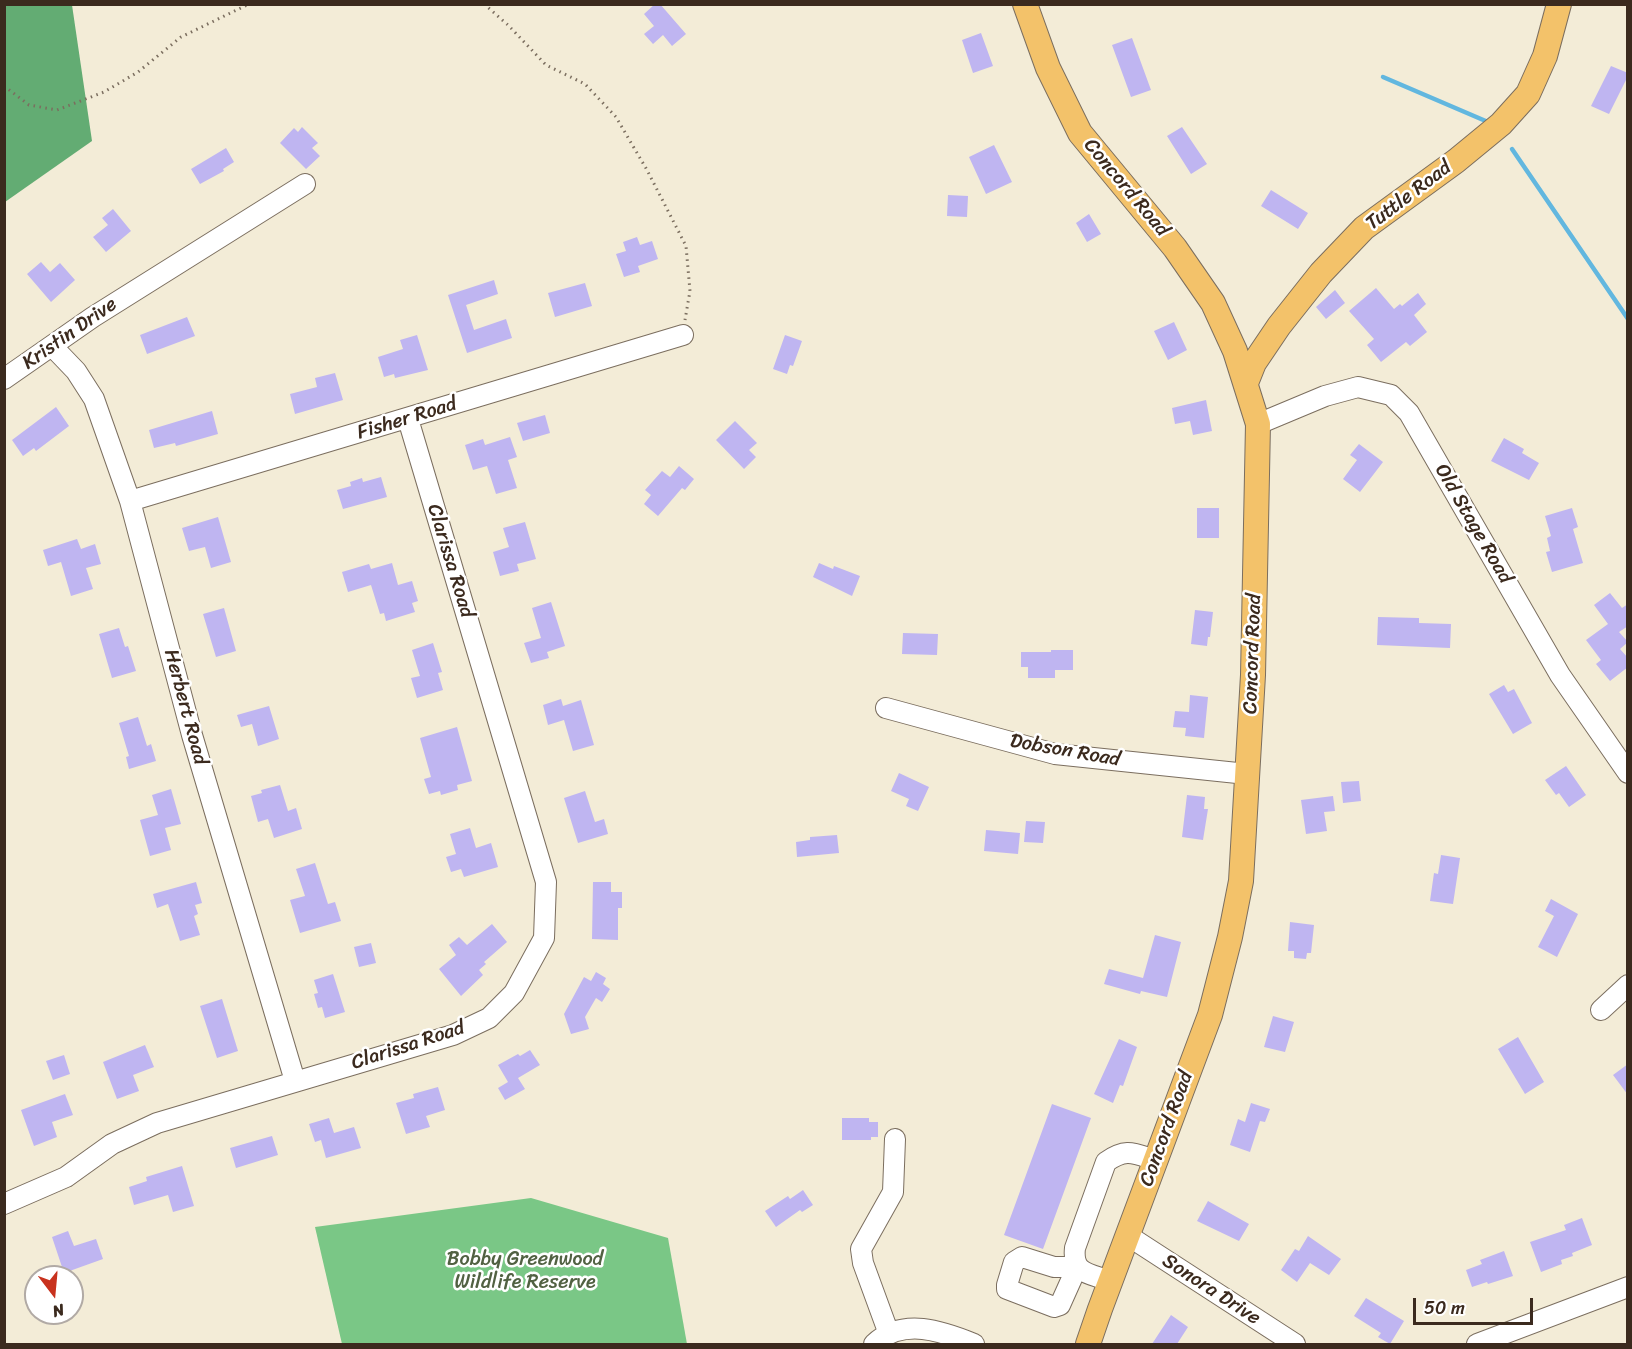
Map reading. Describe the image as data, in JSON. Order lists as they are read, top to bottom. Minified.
{"streets":{"main road":["Concord Road","Tuttle Road"],"street":["Kristin Drive","Fisher Road","Old Stage Road","Clarissa Road","Herbert Road","Dobson Road","Sonora Drive"]},"crossings":[["Concord Road","Tuttle Road"],["Concord Road","Old Stage Road"],["Concord Road","Dobson Road"],["Concord Road","Sonora Drive"],["Kristin Drive","Herbert Road"],["Fisher Road","Clarissa Road"],["Fisher Road","Herbert Road"],["Clarissa Road","Herbert Road"]],"parks":["Bobby Greenwood Wildlife Reserve"],"scale_bar":"50 m","north":"bottom"}
